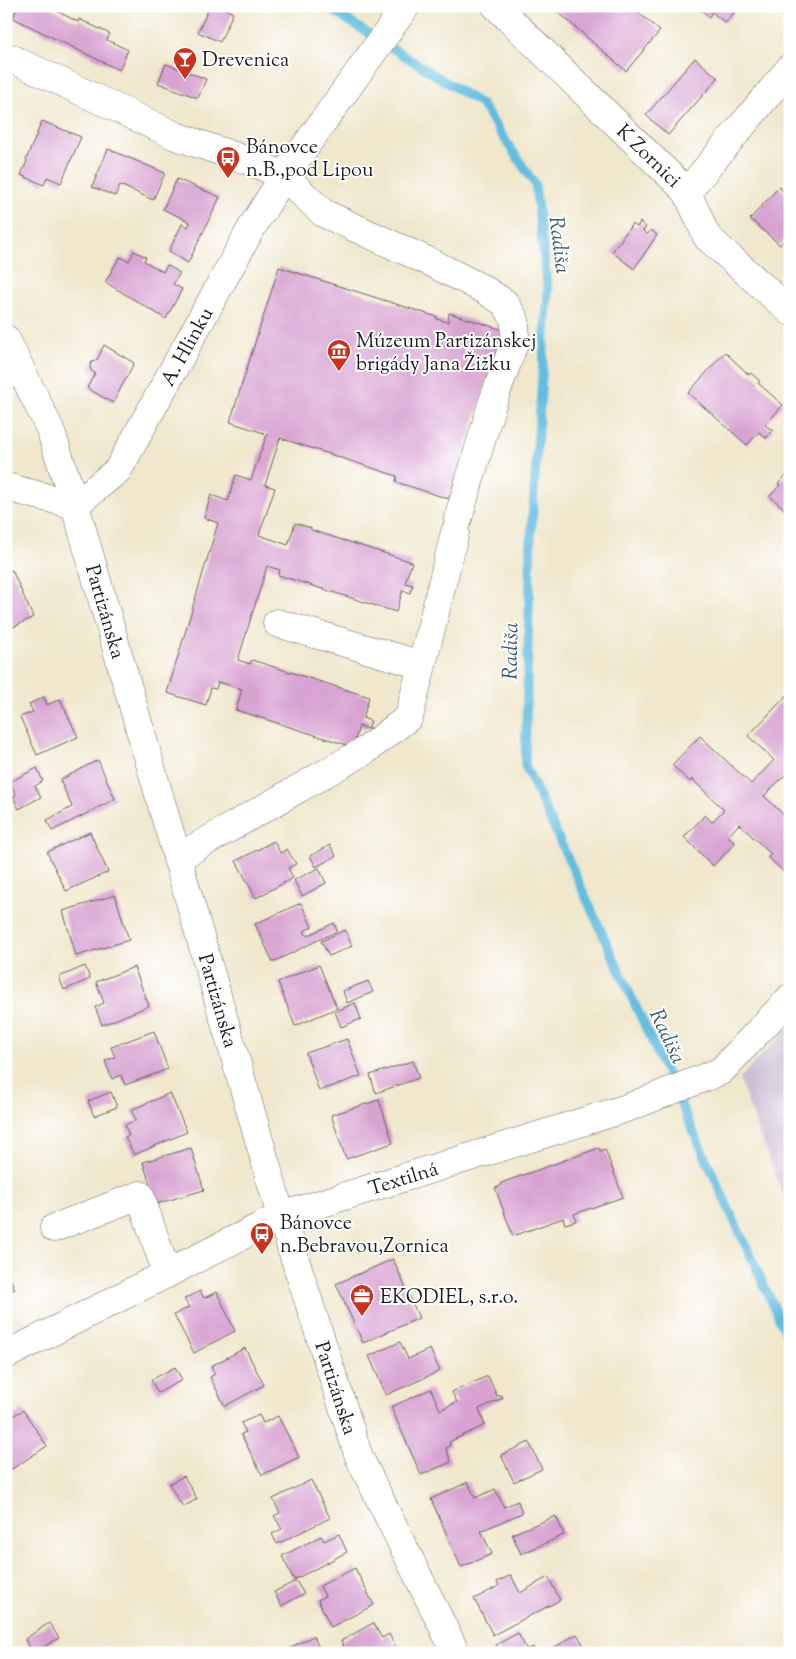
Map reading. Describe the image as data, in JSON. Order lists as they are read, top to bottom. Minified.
{"streets":{"street":["K Zornici","A. Hlinku","Partizánska","Textilná"]},"crossings":[["A. Hlinku","Partizánska"],["Partizánska","Textilná"]],"water":["Radiša"],"places":{"bar":["Drevenica"],"bus stop":["Bánovce n.B.,pod Lipou","Bánovce n.Bebravou,Zornica"],"museum":["Múzeum Partizánskej brigády Jana Žižku"],"office":["EKODIEL, s.r.o."]}}
